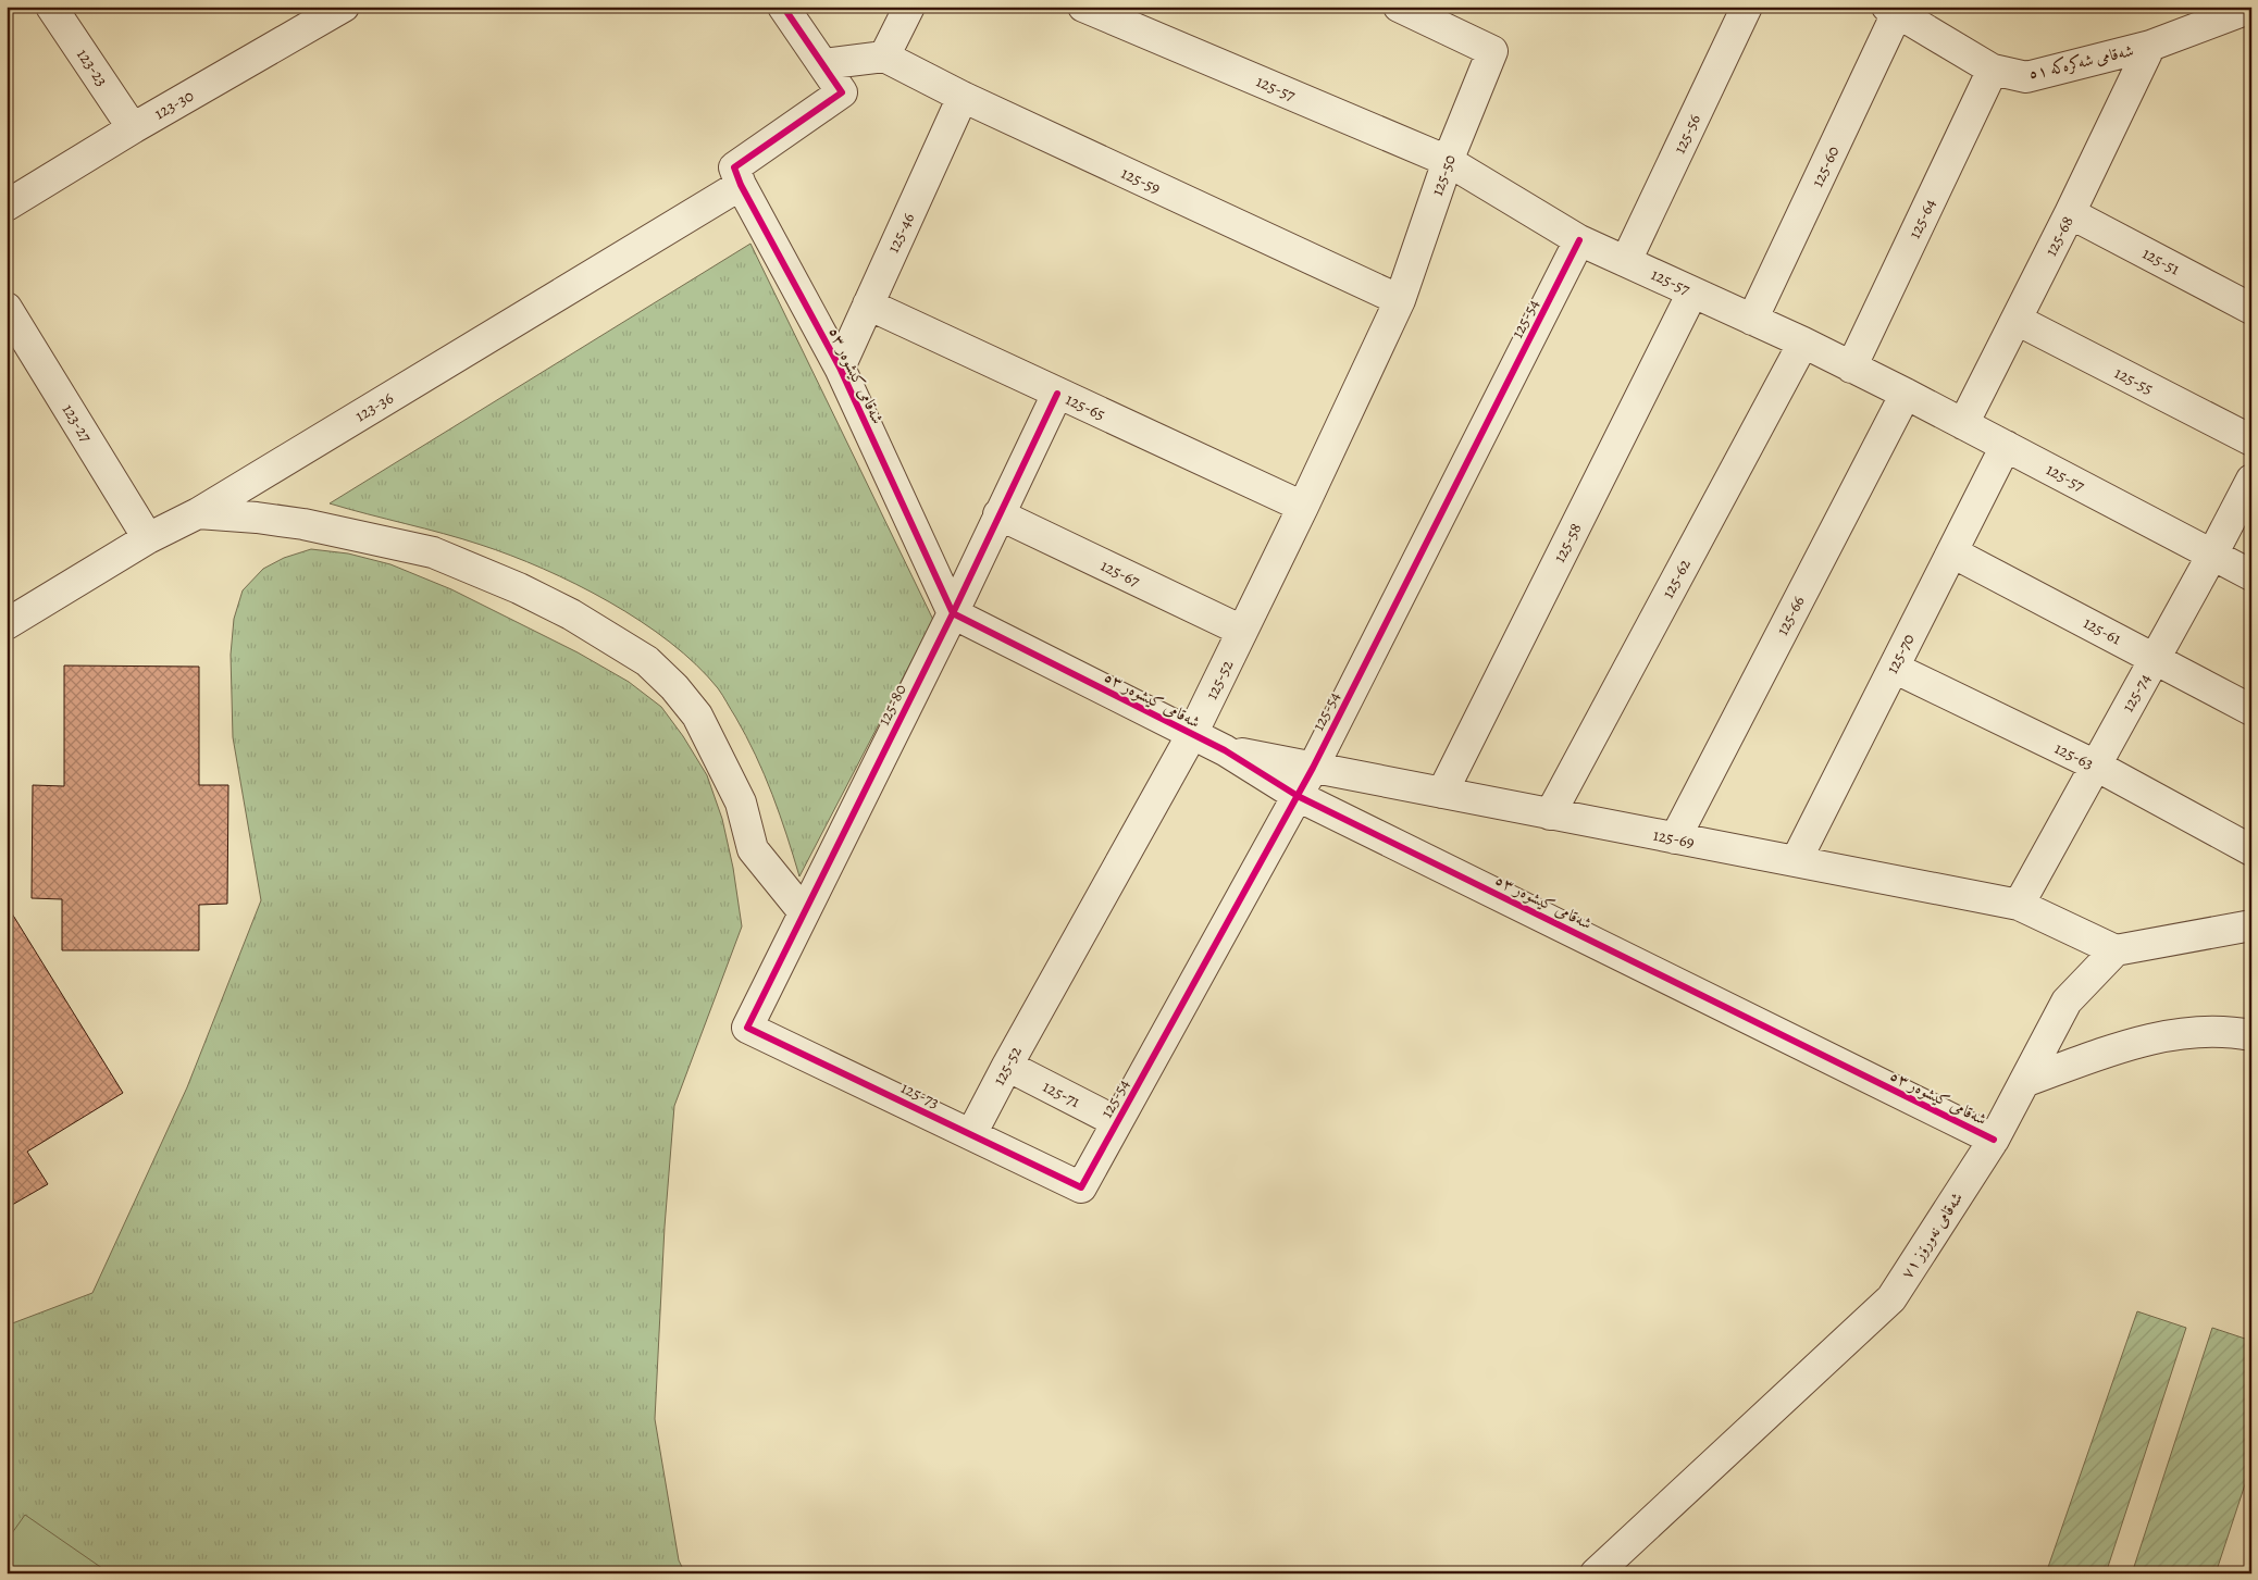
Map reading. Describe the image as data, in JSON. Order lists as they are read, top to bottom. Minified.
{"streets":{"street":["شەقامی شەکرەکە ٥١","123-23","125-57","123-30","125-56","125-60","125-50","125-59","125-64","125-46","125-68","125-51","125-54","شەقامی کیشوەر ٥٣","125-55","123-36","125-65","123-27","125-58","125-67","125-62","125-66","125-61","125-70","125-52","125-74","125-80","125-63","125-69","125-71","125-73","شەقامی نەورۆز ٧١"]},"crossings":[["شەقامی شەکرەکە ٥١","125-60"],["شەقامی شەکرەکە ٥١","125-64"],["شەقامی شەکرەکە ٥١","125-68"],["123-23","123-30"],["125-57","125-56"],["125-57","125-60"],["125-57","125-50"],["125-57","125-64"],["125-57","125-68"],["125-57","125-54"],["125-57","125-58"],["125-57","125-62"],["125-57","125-66"],["125-57","125-70"],["125-57","125-74"],["125-50","125-59"],["125-50","125-52"],["125-59","125-46"],["125-59","125-52"],["125-46","شەقامی کیشوەر ٥٣"],["125-46","125-65"],["125-68","125-51"],["125-68","125-55"],["125-54","شەقامی کیشوەر ٥٣"],["125-54","125-69"],["125-54","125-71"],["125-54","125-73"],["شەقامی کیشوەر ٥٣","123-36"],["شەقامی کیشوەر ٥٣","125-52"],["شەقامی کیشوەر ٥٣","125-80"],["شەقامی کیشوەر ٥٣","125-69"],["شەقامی کیشوەر ٥٣","شەقامی نەورۆز ٧١"],["123-36","123-27"],["125-65","125-52"],["125-65","125-80"],["125-58","125-69"],["125-67","125-52"],["125-67","125-80"],["125-62","125-69"],["125-66","125-69"],["125-61","125-70"],["125-61","125-74"],["125-70","125-63"],["125-70","125-69"],["125-52","125-71"],["125-52","125-73"],["125-74","125-63"],["125-74","125-69"],["125-80","125-73"],["125-69","شەقامی نەورۆز ٧١"]]}
